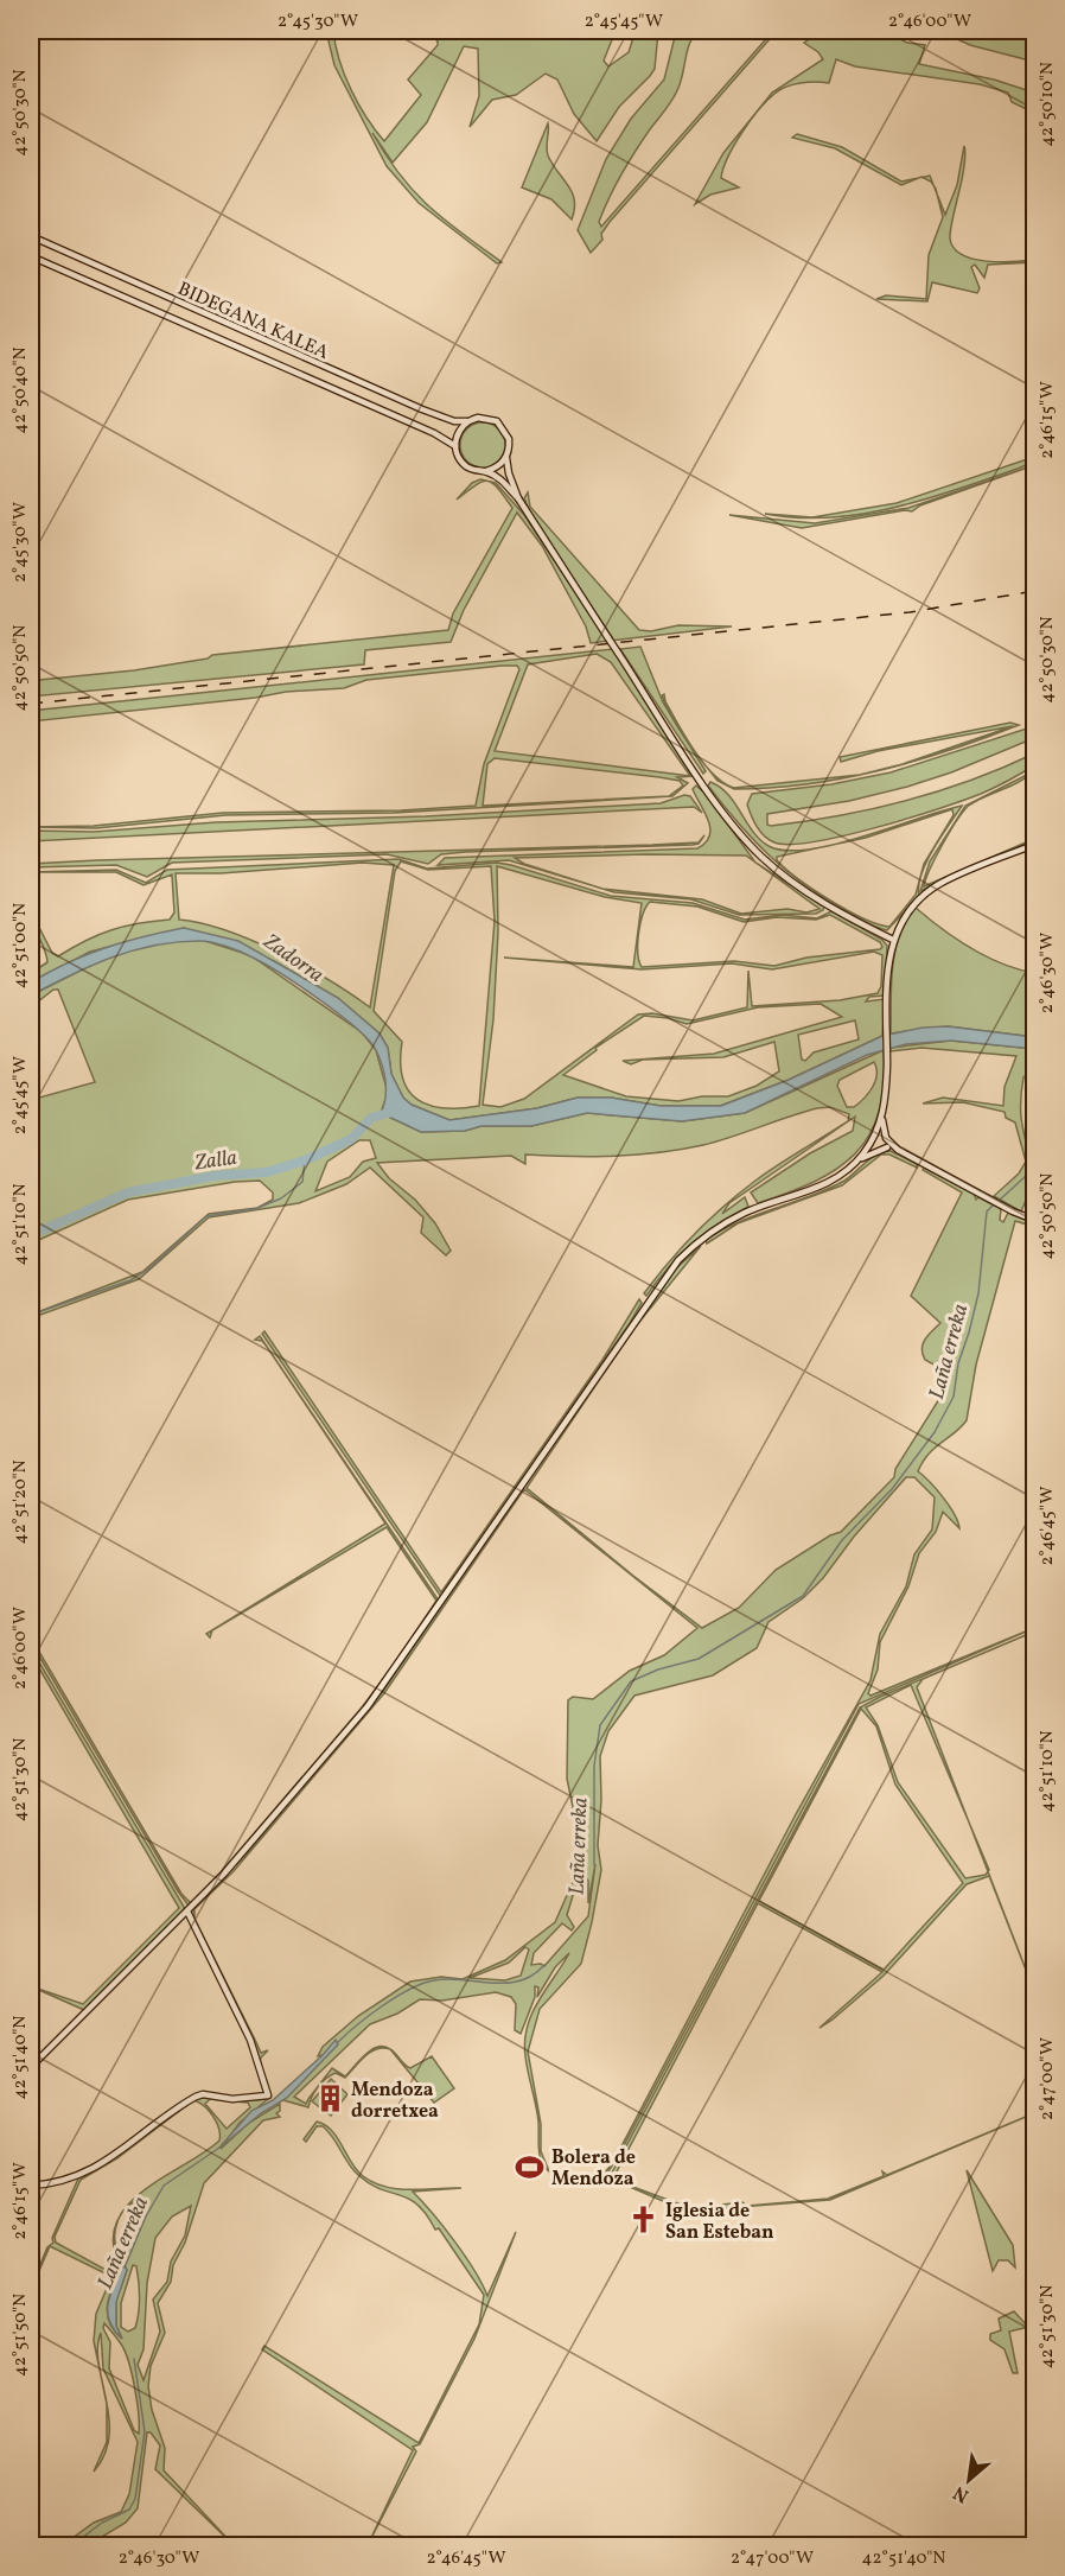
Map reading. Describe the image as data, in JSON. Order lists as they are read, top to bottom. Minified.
{"streets":{"street":["BIDEGANA KALEA"]},"water":["Zadorra","Zalla","Laña erreka"],"places":{"building":["Mendoza dorretxea"],"sports":["Bolera de Mendoza"],"church":["Iglesia de San Esteban"]},"north":"bottom left","coordinates":["2°45'30\"W","2°45'45\"W","2°46'00\"W","42°50'10\"N","42°50'30\"N","42°50'40\"N","2°46'15\"W","42°50'50\"N","42°51'00\"N","2°46'30\"W","42°51'10\"N","42°51'20\"N","2°46'45\"W","42°51'30\"N","42°51'40\"N","2°47'00\"W","42°51'50\"N"]}
